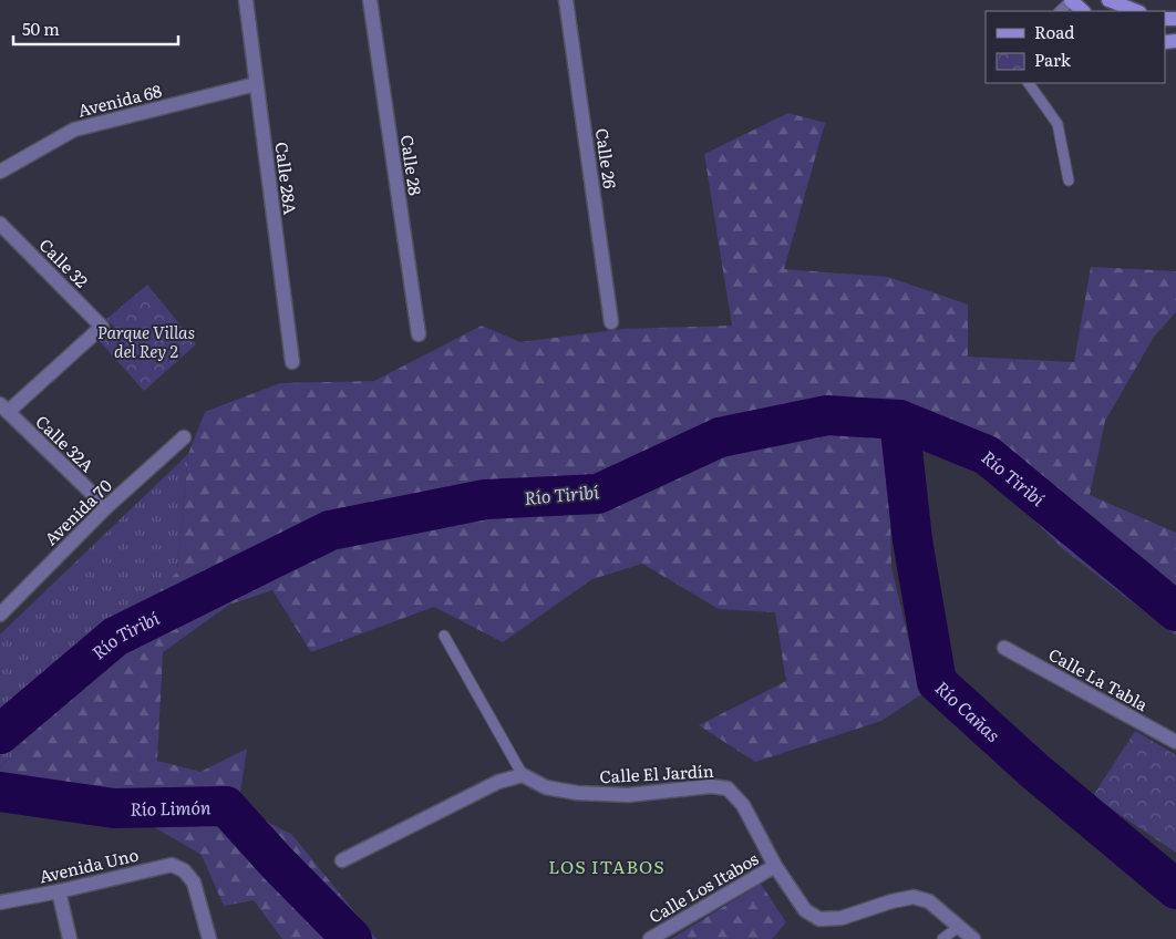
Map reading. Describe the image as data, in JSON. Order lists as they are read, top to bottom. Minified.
{"streets":{"street":["Avenida 68","Calle 26","Calle 28","Calle 28A","Calle 32","Calle 32A","Avenida 70","Calle La Tabla","Calle El Jardín","Avenida Uno","Calle Los Itabos"]},"crossings":[["Avenida 68","Calle 28A"],["Calle 32","Calle 32A"],["Calle 32A","Avenida 70"],["Calle El Jardín","Calle Los Itabos"]],"districts":["LOS ITABOS"],"water":["Río Tiribí","Río Cañas","Río Limón"],"parks":["Parque Villas del Rey 2"],"legend":["Road","Park"],"scale_bar":"50 m"}
